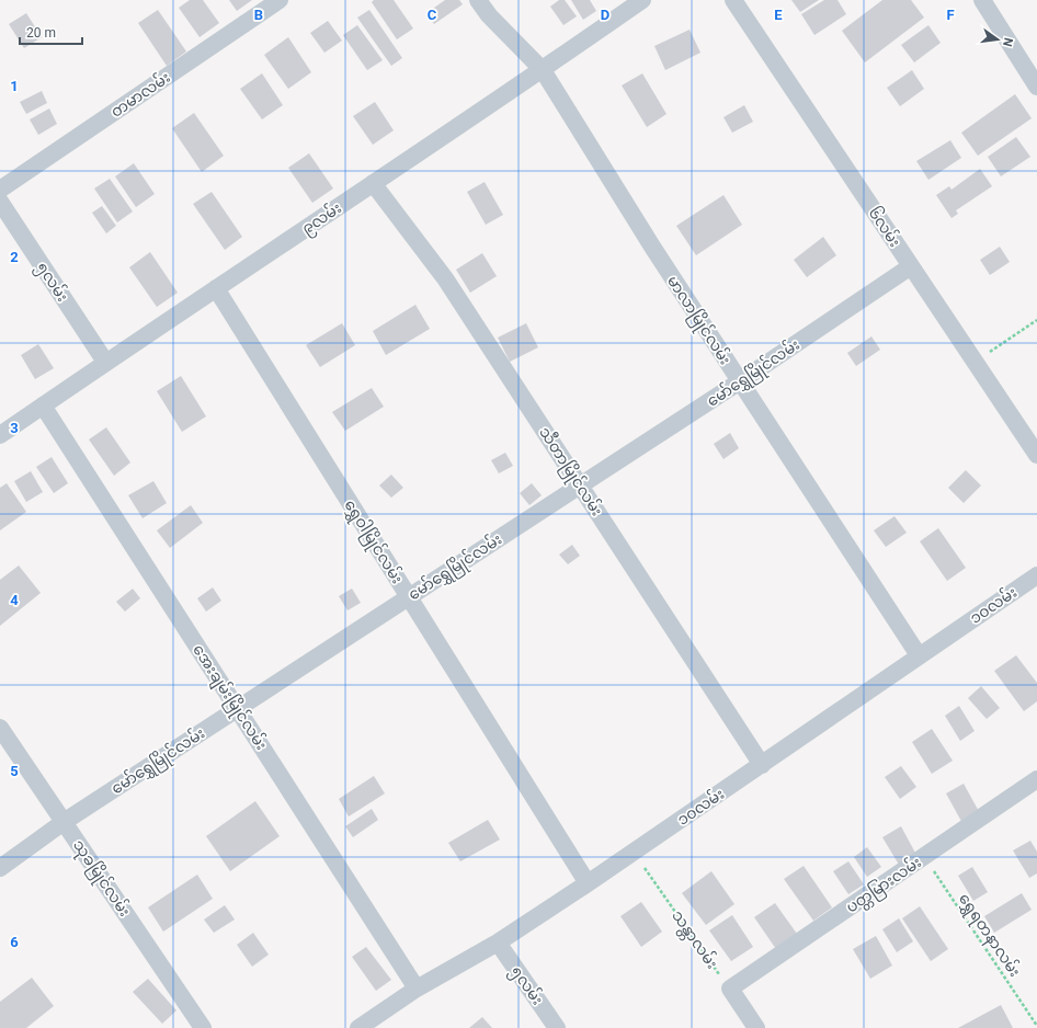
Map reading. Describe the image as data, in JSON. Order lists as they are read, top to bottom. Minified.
{"streets":{"street":["တမာလမ်း","၉လမ်း","၆လမ်း","၅လမ်း","မာလာမြိုင်လမ်း","မော်ရွှေမြိုင်လမ်း","သီတာမြိုင်လမ်း","ရွှေဝါမြိုင်လမ်း","၁၀လမ်း","အေးချမ်းမြိုင်လမ်း","သုခမြိုင်လမ်း","ပတ္တမြားလမ်း"],"path":["ရွှေရတနာလမ်း","သန္တာလမ်း"]},"crossings":[["၉လမ်း","၅လမ်း"],["၉လမ်း","မာလာမြိုင်လမ်း"],["၉လမ်း","သီတာမြိုင်လမ်း"],["၉လမ်း","ရွှေဝါမြိုင်လမ်း"],["၉လမ်း","အေးချမ်းမြိုင်လမ်း"],["၆လမ်း","မော်ရွှေမြိုင်လမ်း"],["၅လမ်း","၁၀လမ်း"],["မာလာမြိုင်လမ်း","မော်ရွှေမြိုင်လမ်း"],["မာလာမြိုင်လမ်း","၁၀လမ်း"],["မော်ရွှေမြိုင်လမ်း","သီတာမြိုင်လမ်း"],["မော်ရွှေမြိုင်လမ်း","ရွှေဝါမြိုင်လမ်း"],["မော်ရွှေမြိုင်လမ်း","အေးချမ်းမြိုင်လမ်း"],["မော်ရွှေမြိုင်လမ်း","သုခမြိုင်လမ်း"],["သီတာမြိုင်လမ်း","၁၀လမ်း"],["ရွှေဝါမြိုင်လမ်း","၁၀လမ်း"],["၁၀လမ်း","အေးချမ်းမြိုင်လမ်း"],["၁၀လမ်း","သန္တာလမ်း"],["ပတ္တမြားလမ်း","ရွှေရတနာလမ်း"],["ပတ္တမြားလမ်း","သန္တာလမ်း"]],"scale_bar":"20 m","north":"right","grid":{"columns":["B","C","D","E","F"],"rows":["1","2","3","4","5","6"]}}
